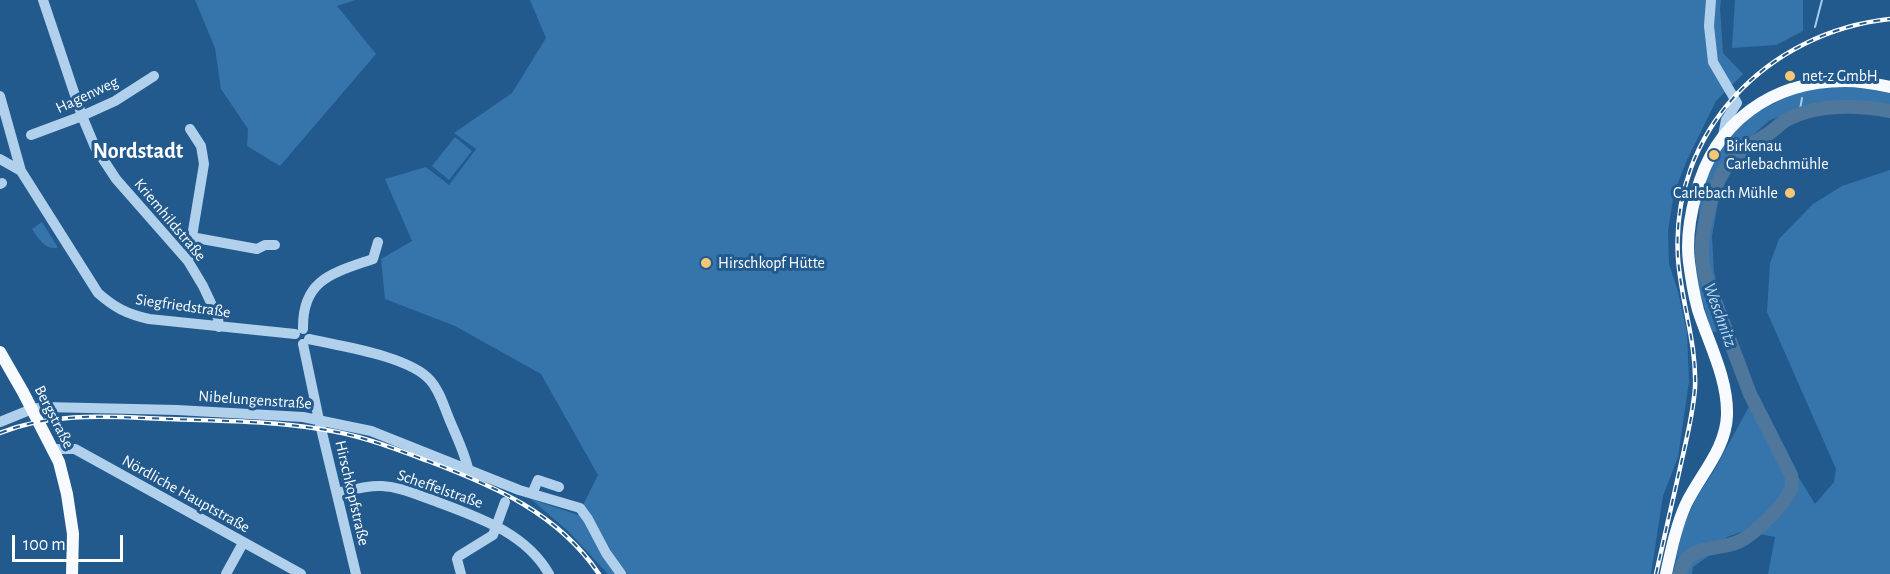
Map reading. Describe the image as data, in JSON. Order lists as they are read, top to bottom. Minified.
{"streets":{"main road":["Bergstraße"],"street":["Hagenweg","Kriemhildstraße","Siegfriedstraße","Nibelungenstraße","Scheffelstraße","Hirschkopfstraße","Nördliche Hauptstraße"]},"crossings":[["Hagenweg","Kriemhildstraße"],["Kriemhildstraße","Siegfriedstraße"],["Siegfriedstraße","Hirschkopfstraße"],["Nibelungenstraße","Bergstraße"],["Nibelungenstraße","Hirschkopfstraße"],["Bergstraße","Nördliche Hauptstraße"],["Scheffelstraße","Hirschkopfstraße"]],"districts":["Nordstadt"],"water":["Weschnitz"],"places":["net-z GmbH","Birkenau Carlebachmühle","Carlebach Mühle","Hirschkopf Hütte"],"scale_bar":"100 m"}
